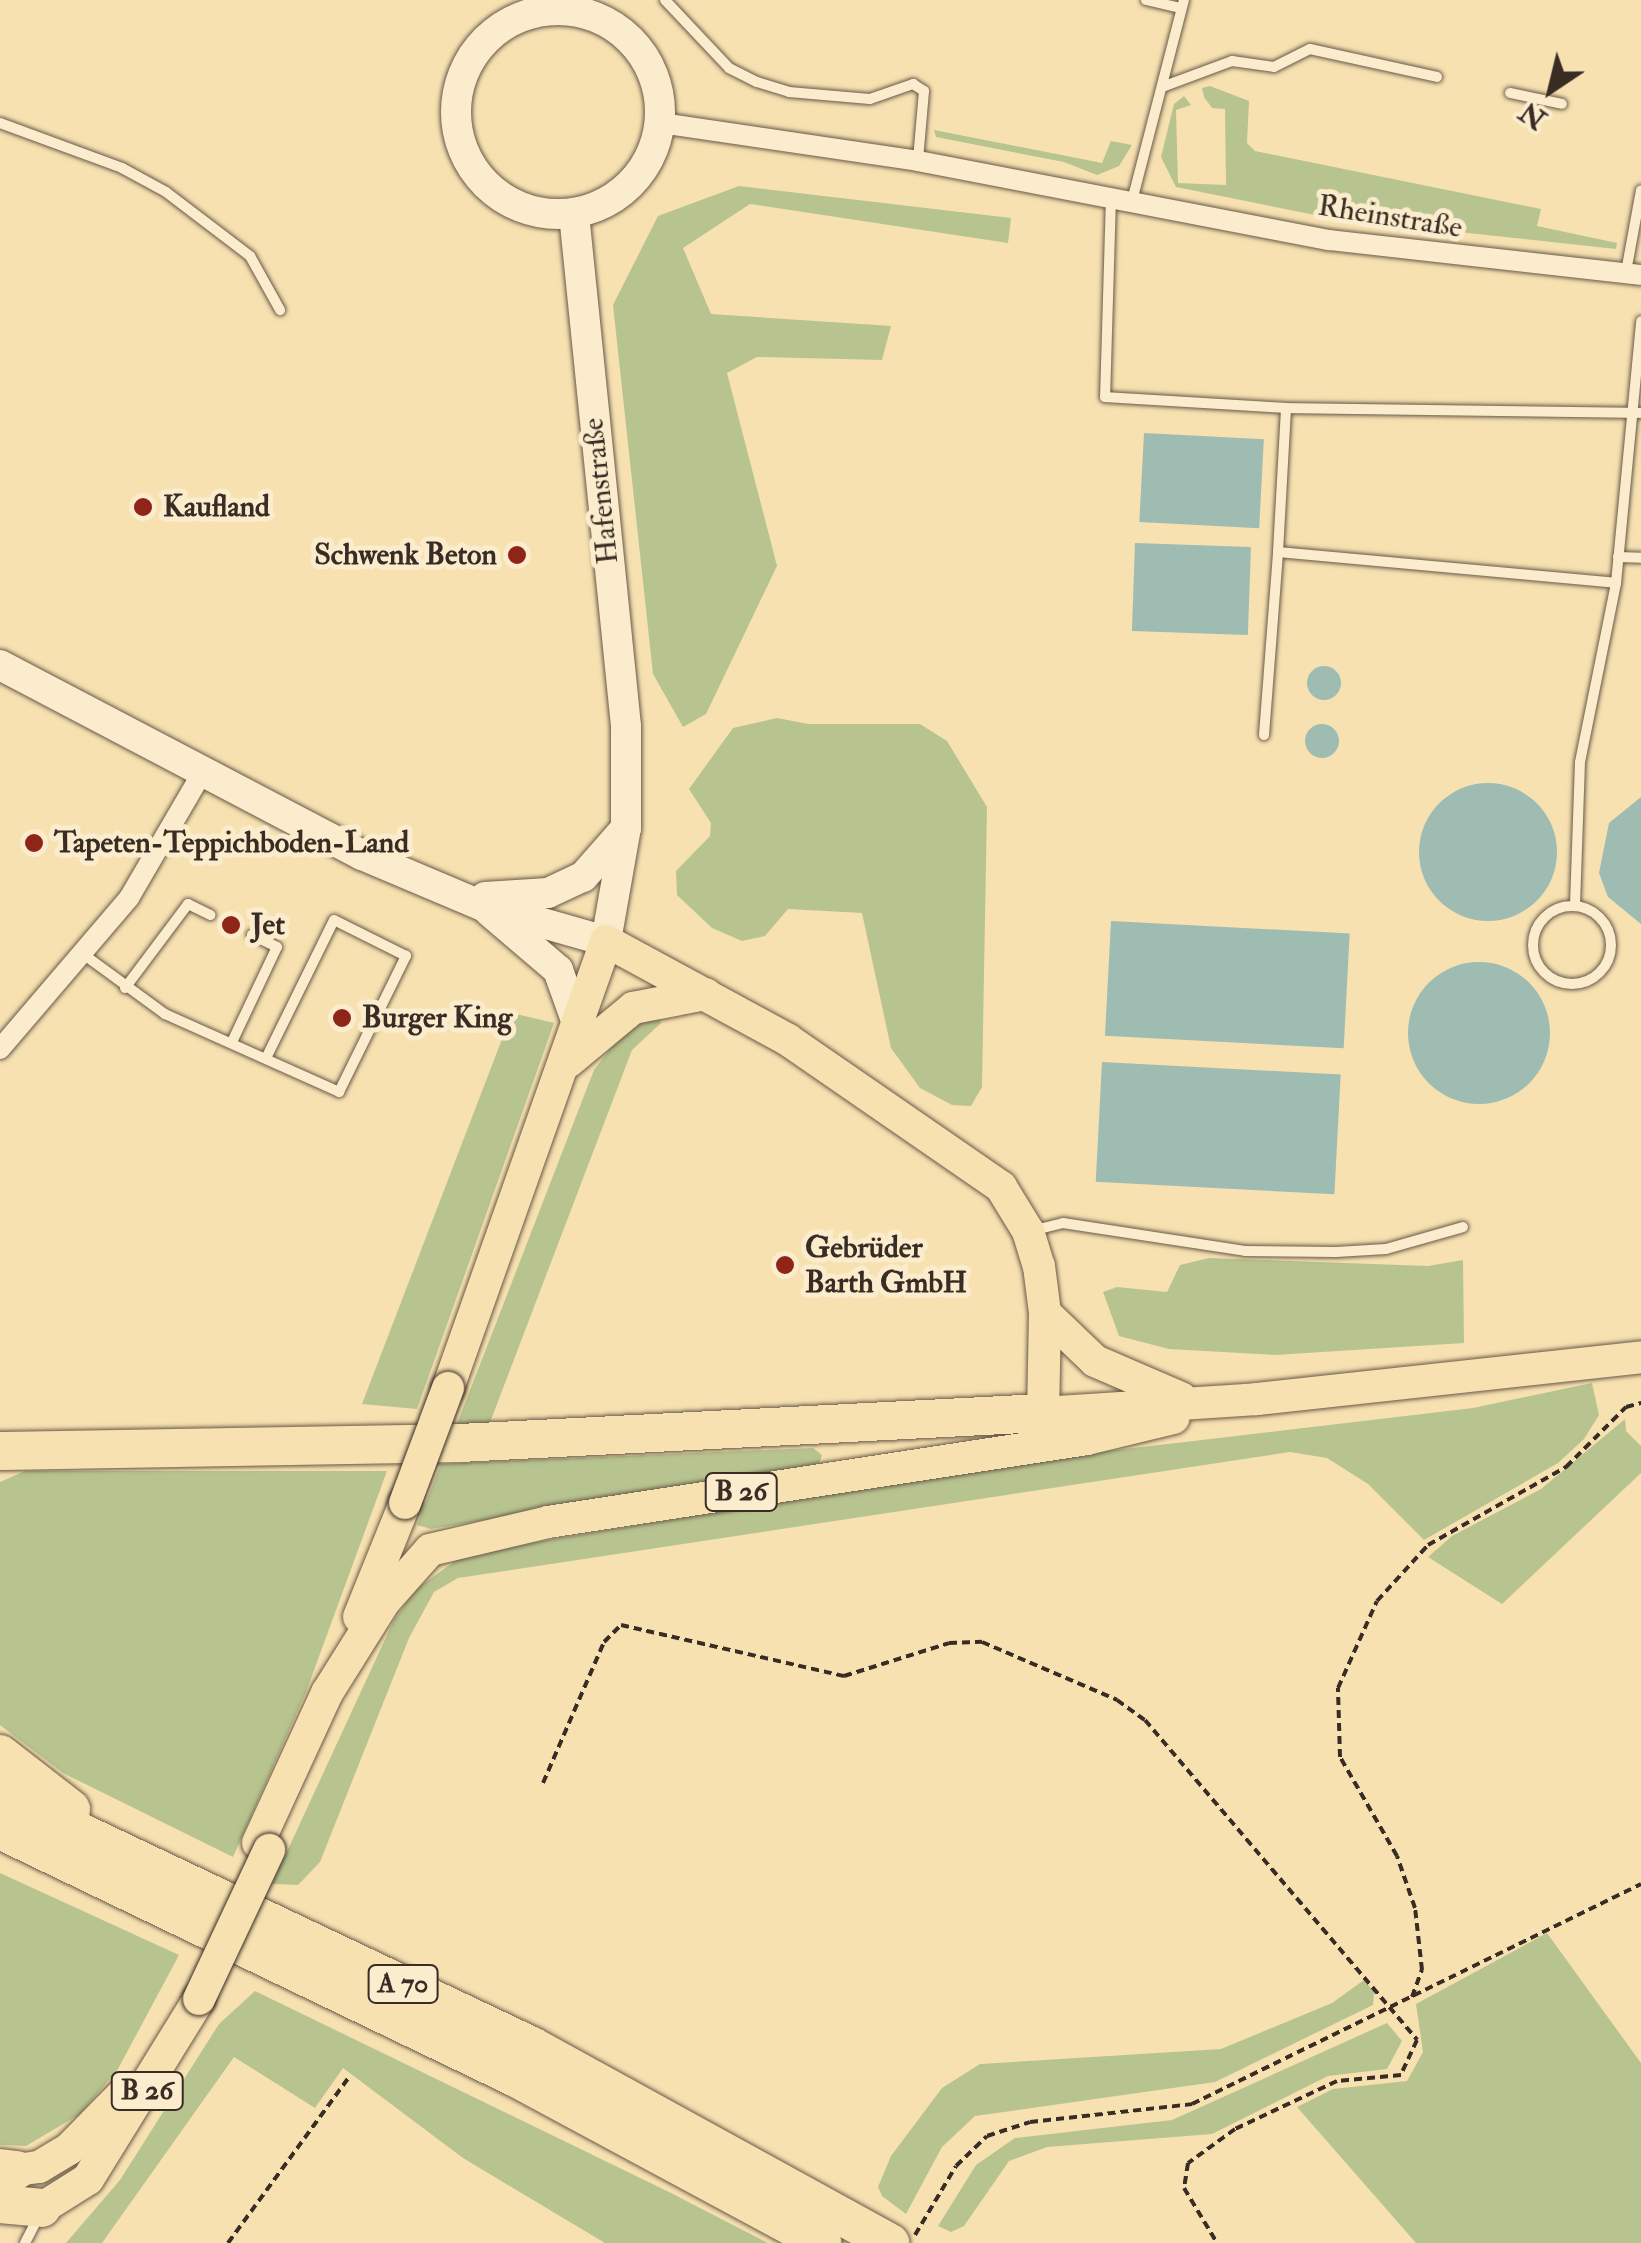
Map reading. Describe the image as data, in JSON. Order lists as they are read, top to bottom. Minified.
{"streets":{"highway":["A 70"],"main road":["B 26"],"street":["Rheinstraße","Hafenstraße"]},"crossings":[["Rheinstraße","Hafenstraße"],["Hafenstraße","B 26"]],"places":["Kaufland","Schwenk Beton","Tapeten-Teppichboden-Land","Jet","Burger King","Gebrüder Barth GmbH"],"north":"bottom left"}
